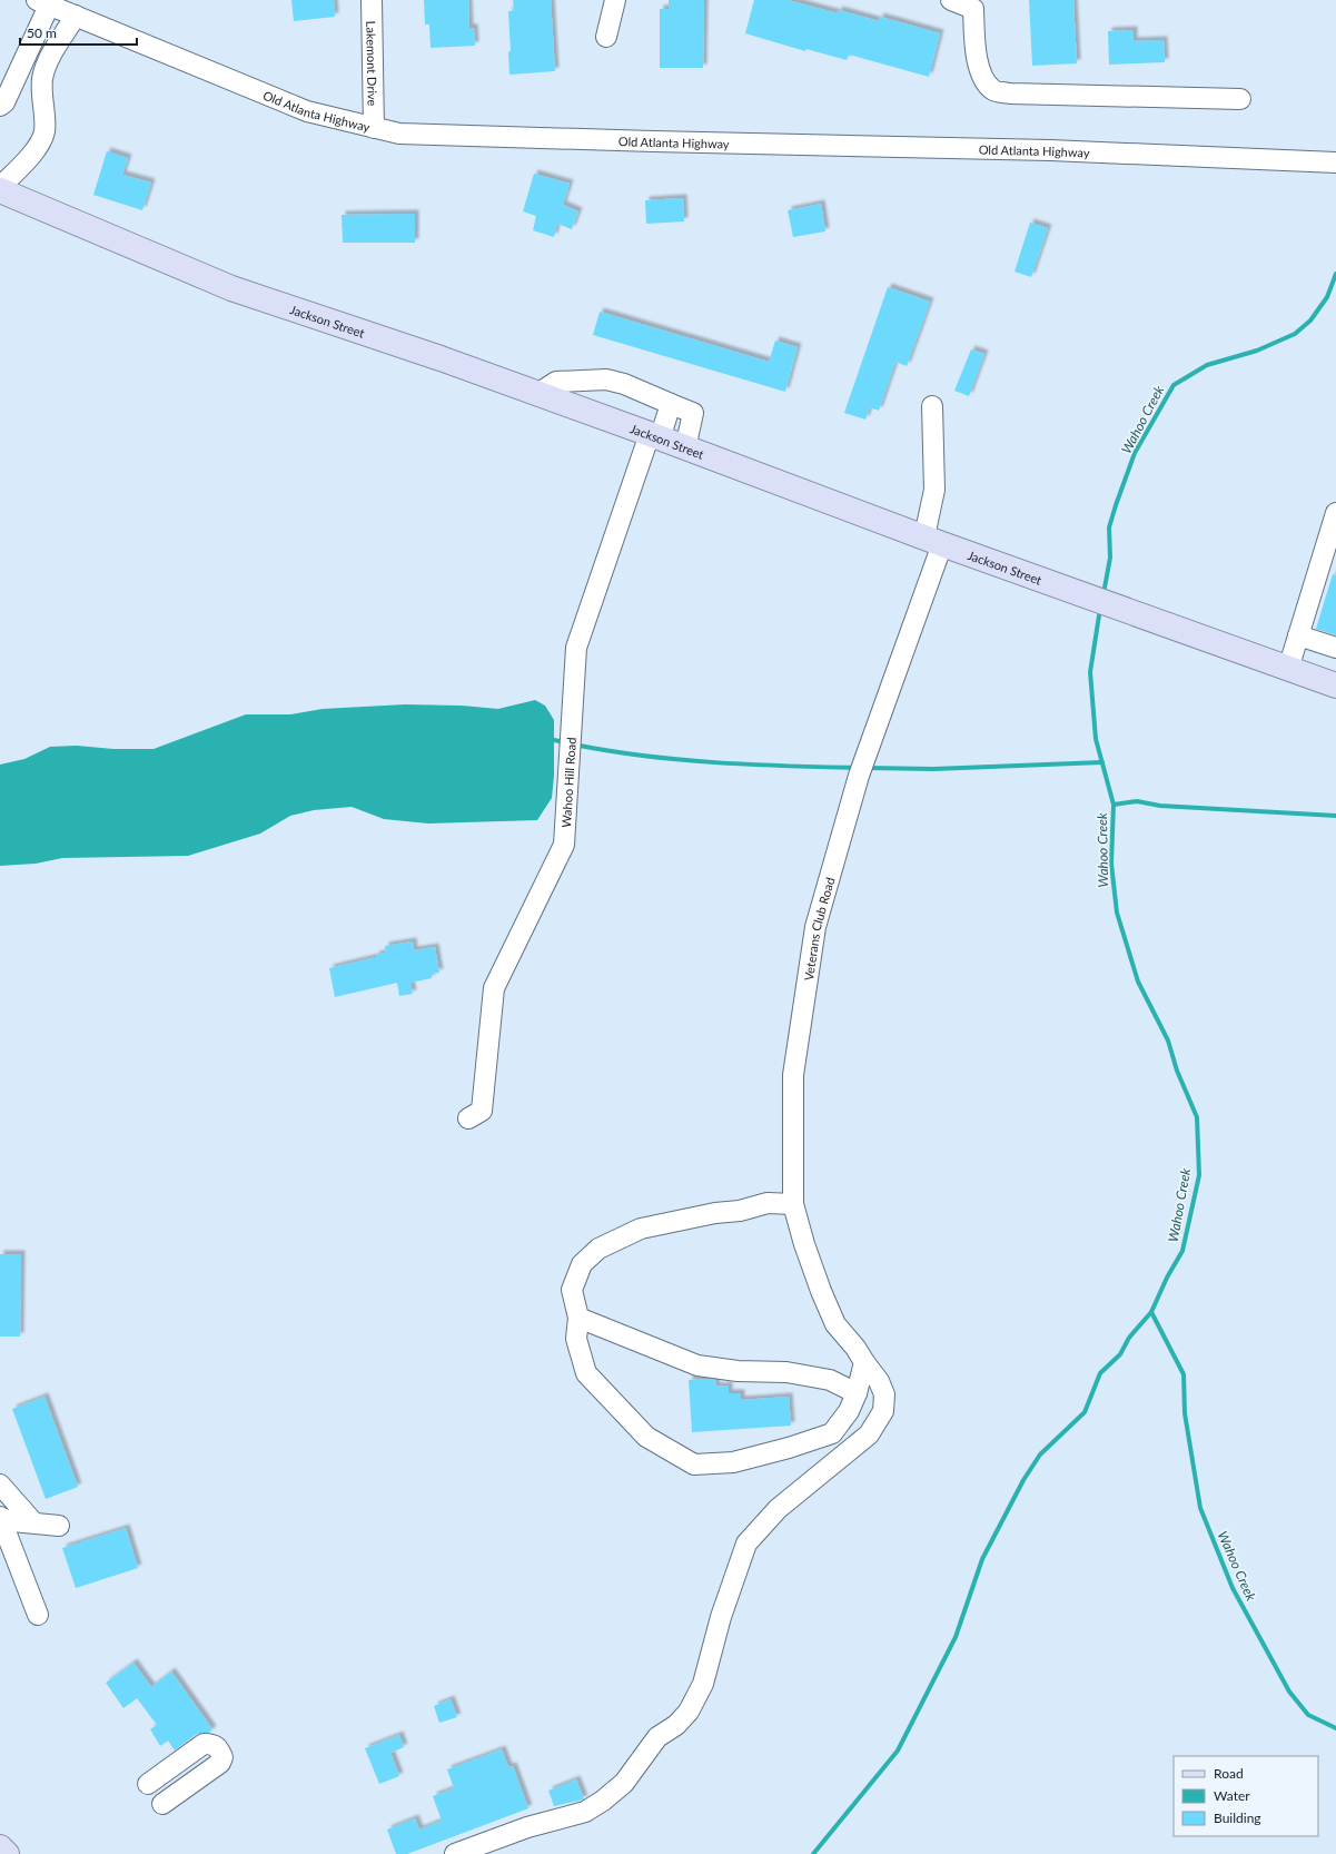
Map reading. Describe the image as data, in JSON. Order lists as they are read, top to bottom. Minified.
{"streets":{"main road":["Jackson Street"],"street":["Lakemont Drive","Old Atlanta Highway","Wahoo Hill Road","Veterans Club Road"]},"crossings":[["Lakemont Drive","Old Atlanta Highway"],["Jackson Street","Wahoo Hill Road"],["Jackson Street","Veterans Club Road"]],"water":["Wahoo Creek"],"legend":["Road","Water","Building"],"scale_bar":"50 m"}
